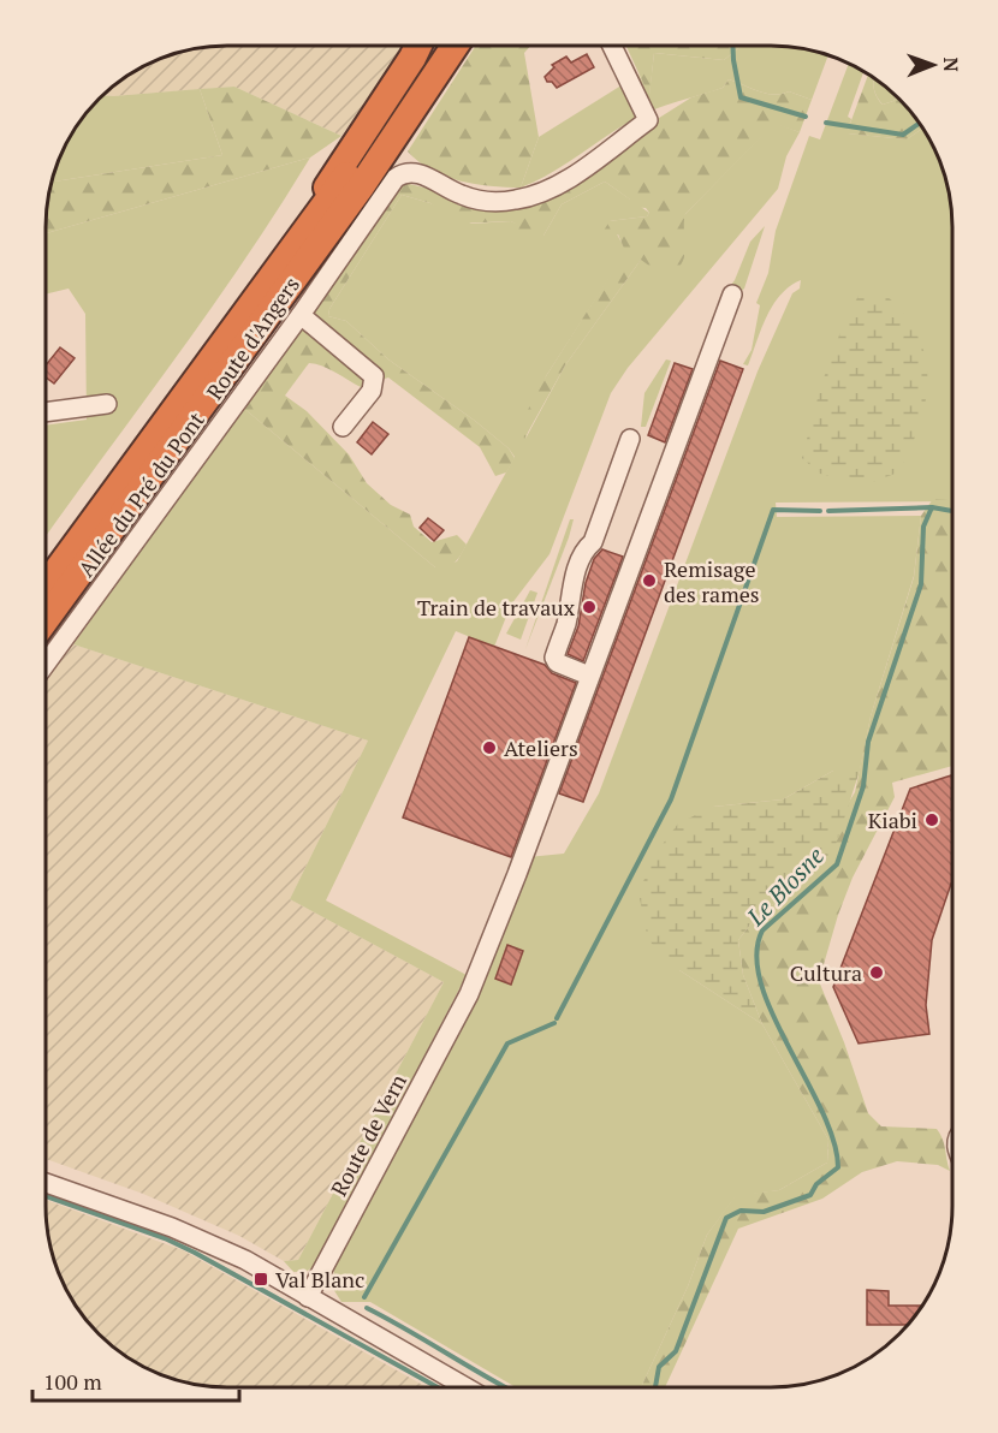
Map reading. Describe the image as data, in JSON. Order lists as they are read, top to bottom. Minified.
{"streets":{"highway":["Route d'Angers"],"street":["Allée du Pré du Pont","Route de Vern"]},"water":["Le Blosne"],"places":{"other":["Remisage des rames","Train de travaux","Ateliers","Kiabi","Cultura"],"transit":["Val Blanc"]},"scale_bar":"100 m","north":"right"}
